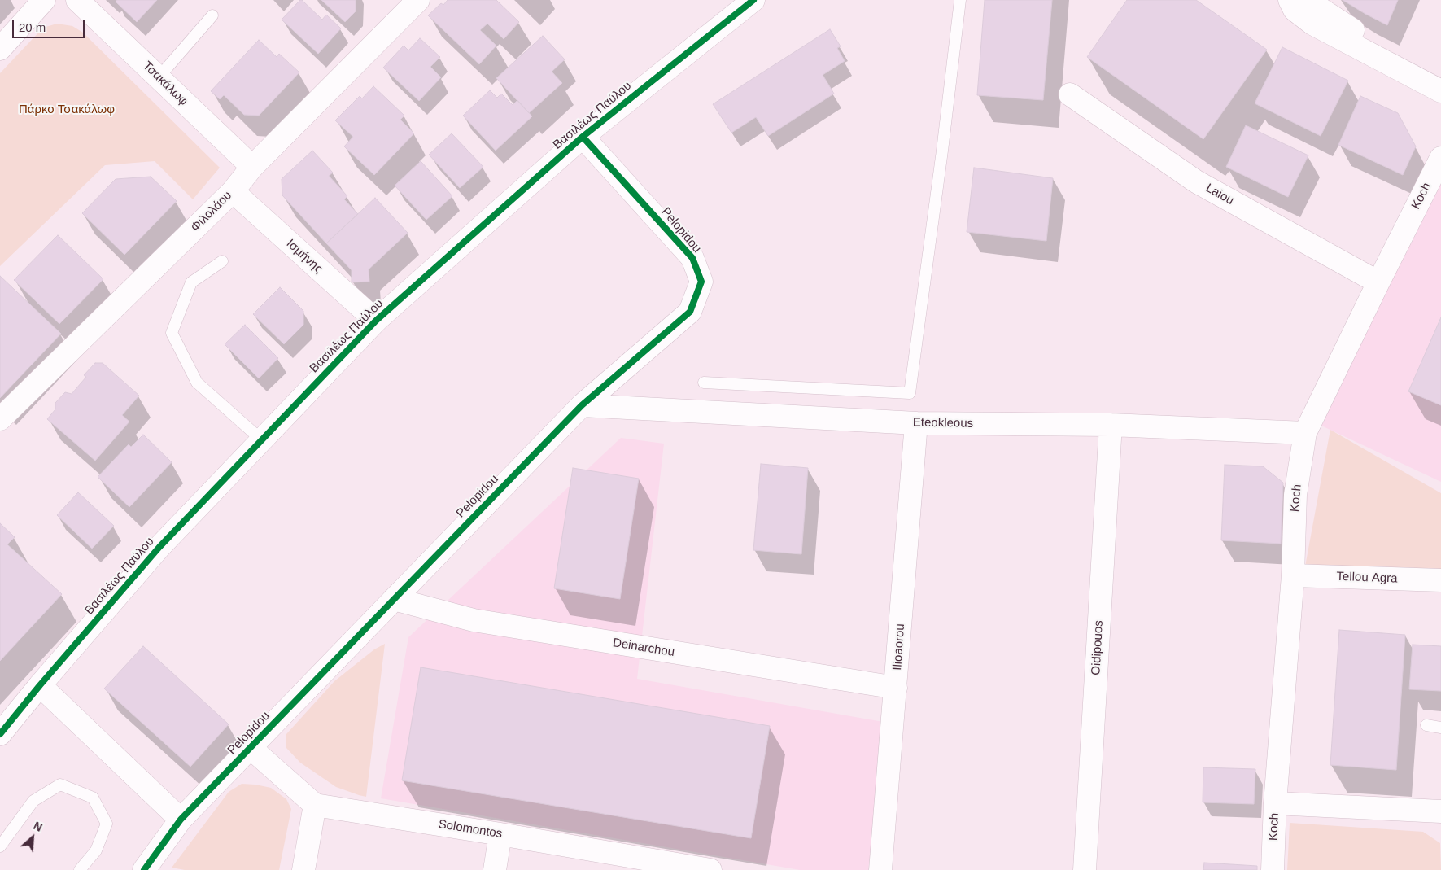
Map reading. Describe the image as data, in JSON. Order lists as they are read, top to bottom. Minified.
{"streets":{"street":["Τσακάλωφ","Βασιλέως Παύλου","Laiou","Koch","Φιλολάου","Pelopidou","Ισμήνης","Eteokleous","Tellou Agra","Ilioaorou","Deinarchou","Oidipouos","Solomontos"]},"crossings":[["Τσακάλωφ","Φιλολάου"],["Βασιλέως Παύλου","Pelopidou"],["Βασιλέως Παύλου","Ισμήνης"],["Laiou","Koch"],["Koch","Eteokleous"],["Koch","Tellou Agra"],["Φιλολάου","Ισμήνης"],["Pelopidou","Eteokleous"],["Pelopidou","Deinarchou"],["Eteokleous","Ilioaorou"],["Eteokleous","Oidipouos"],["Ilioaorou","Deinarchou"]],"parks":["Πάρκο Τσακάλωφ"],"scale_bar":"20 m","north":"top right"}
